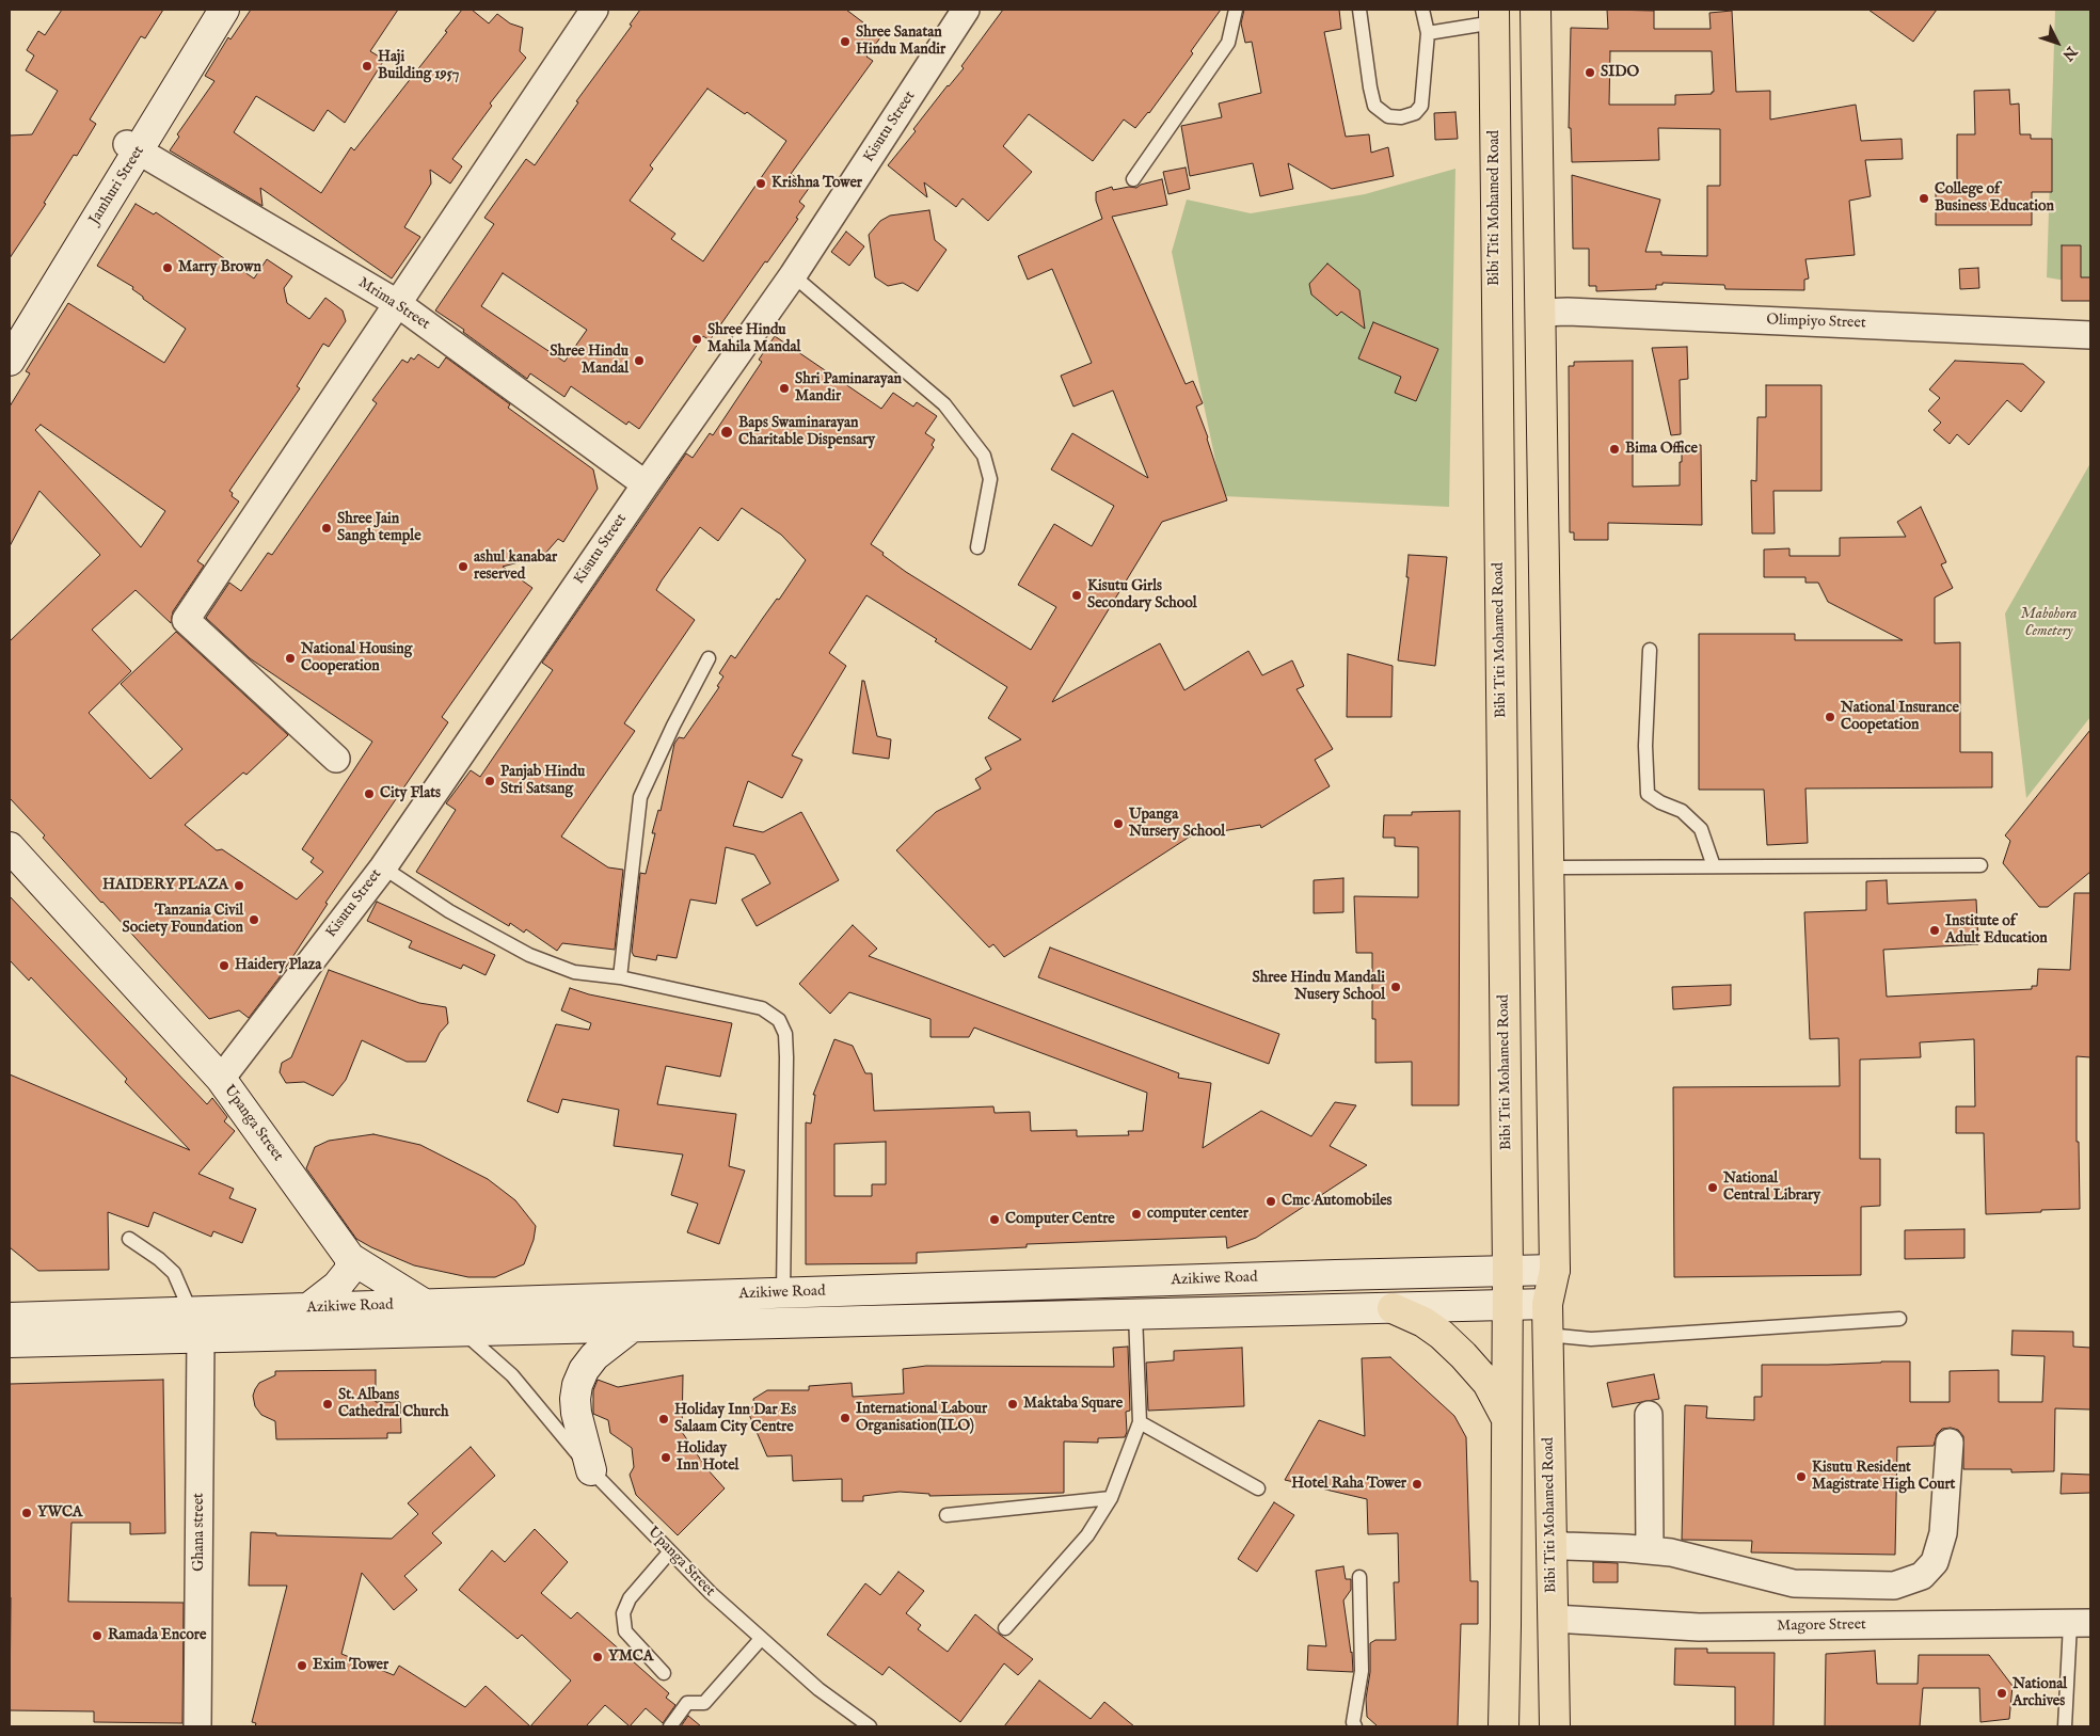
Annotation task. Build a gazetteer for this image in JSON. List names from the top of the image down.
{
  "streets": {
    "highway": ["Bibi Titi Mohamed Road"],
    "street": [
      "Kisutu Street",
      "Jamhuri Street",
      "Mrima Street",
      "Olimpiyo Street",
      "Upanga Street",
      "Azikiwe Road",
      "Ghana street",
      "Magore Street"
    ]
  },
  "crossings": [
    ["Kisutu Street", "Mrima Street"],
    ["Kisutu Street", "Upanga Street"],
    ["Jamhuri Street", "Mrima Street"],
    ["Bibi Titi Mohamed Road", "Azikiwe Road"],
    ["Bibi Titi Mohamed Road", "Magore Street"],
    ["Upanga Street", "Azikiwe Road"],
    ["Azikiwe Road", "Ghana street"]
  ],
  "parks": ["Mabohora Cemetery"],
  "places": [
    "Shree Sanatan Hindu Mandir",
    "Haji Building 1957",
    "SIDO",
    "Krishna Tower",
    "College of Business Education",
    "Marry Brown",
    "Shree Hindu Mahila Mandal",
    "Shree Hindu Mandal",
    "Shri Paminarayan Mandir",
    "Baps Swaminarayan Charitable Dispensary",
    "Bima Office",
    "Shree Jain Sangh temple",
    "ashul kanabar reserved",
    "Kisutu Girls Secondary School",
    "National Housing Cooperation",
    "National Insurance Coopetation",
    "Panjab Hindu Stri Satsang",
    "City Flats",
    "Upanga Nursery School",
    "HAIDERY PLAZA",
    "Tanzania Civil Society Foundation",
    "Institute of Adult Education",
    "Haidery Plaza",
    "Shree Hindu Mandali Nusery School",
    "National Central Library",
    "Cmc Automobiles",
    "computer center",
    "Computer Centre",
    "St. Albans Cathedral Church",
    "Maktaba Square",
    "International Labour Organisation(ILO)",
    "Holiday Inn Dar Es Salaam City Centre",
    "Holiday Inn Hotel",
    "Kisutu Resident Magistrate High Court",
    "Hotel Raha Tower",
    "YWCA",
    "Ramada Encore",
    "YMCA",
    "Exim Tower",
    "National Archives"
  ],
  "north": "bottom right"
}
